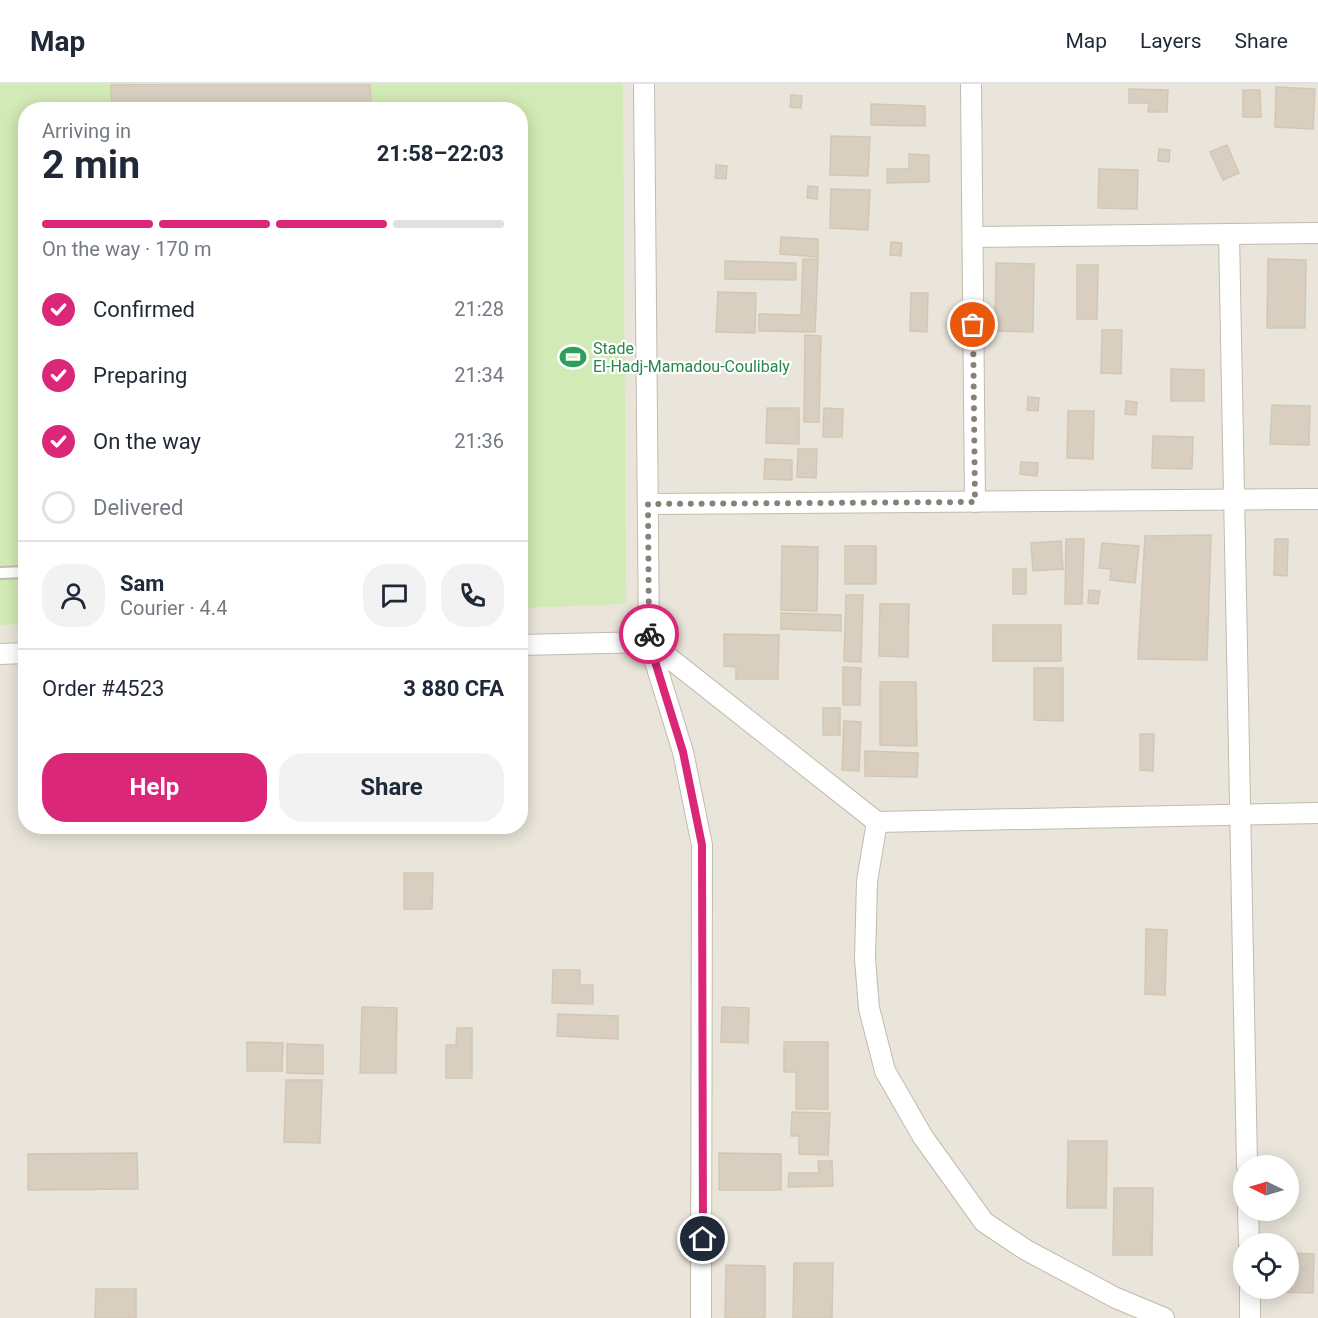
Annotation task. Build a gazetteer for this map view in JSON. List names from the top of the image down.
{
  "places": {
    "sports": ["Stade El-Hadj-Mamadou-Coulibaly"]
  },
  "north": "left",
  "page": {
    "header": "Map",
    "nav": ["Map", "Layers", "Share"],
    "heading": ["2 min", "Arriving in", "21:58–22:03"],
    "panel": [
      "Sam",
      "Courier · 4.4",
      "Order #4523",
      "3 880 CFA"
    ],
    "bar": "On the way · 170 m",
    "list": [
      ["Confirmed", "21:28"],
      ["Preparing", "21:34"],
      ["On the way", "21:36"],
      "Delivered"
    ],
    "buttons": ["Help", "Share"]
  }
}
